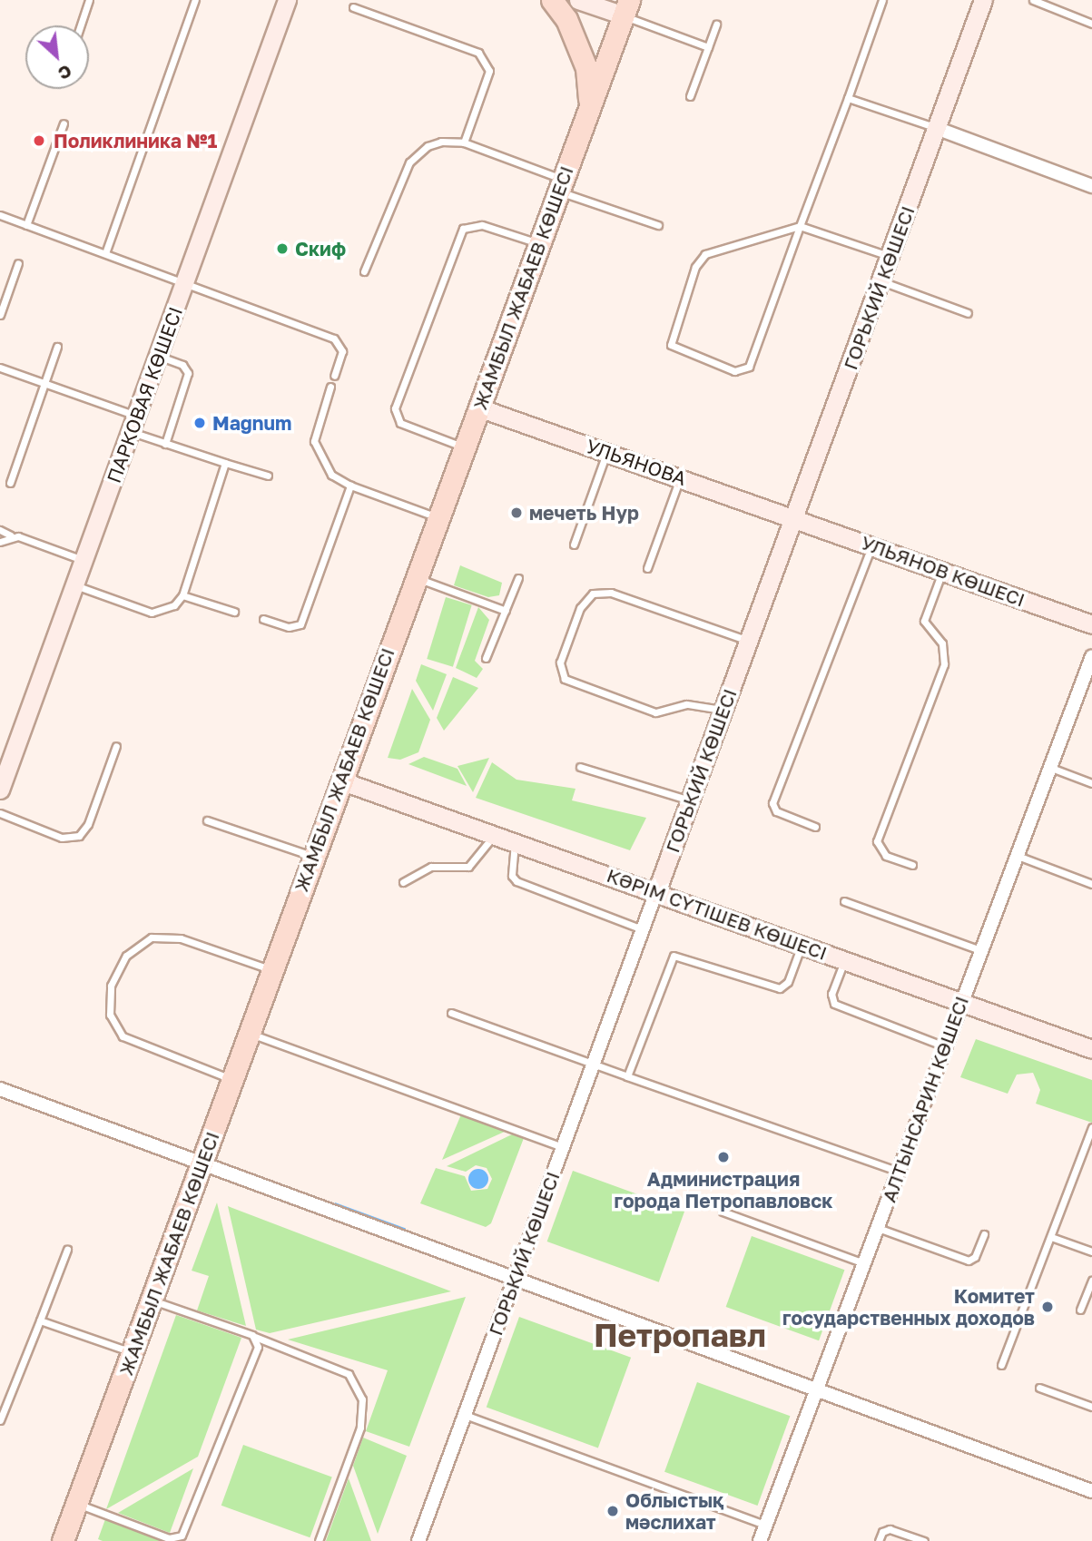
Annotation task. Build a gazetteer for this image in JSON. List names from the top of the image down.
{
  "streets": {
    "main road": [
      "ЖАМБЫЛ ЖАБАЕВ КӨШЕСІ",
      "ГОРЬКИЙ КӨШЕСІ",
      "ПАРКОВАЯ КӨШЕСІ",
      "УЛЬЯНОВА",
      "УЛЬЯНОВ КӨШЕСІ",
      "КӘРІМ СҮТІШЕВ КӨШЕСІ"
    ],
    "street": ["АЛТЫНСАРИН КӨШЕСІ"]
  },
  "crossings": [
    ["ЖАМБЫЛ ЖАБАЕВ КӨШЕСІ", "УЛЬЯНОВА"],
    ["ЖАМБЫЛ ЖАБАЕВ КӨШЕСІ", "КӘРІМ СҮТІШЕВ КӨШЕСІ"],
    ["ГОРЬКИЙ КӨШЕСІ", "УЛЬЯНОВА"],
    ["ГОРЬКИЙ КӨШЕСІ", "УЛЬЯНОВ КӨШЕСІ"],
    ["ГОРЬКИЙ КӨШЕСІ", "КӘРІМ СҮТІШЕВ КӨШЕСІ"],
    ["УЛЬЯНОВА", "УЛЬЯНОВ КӨШЕСІ"],
    ["КӘРІМ СҮТІШЕВ КӨШЕСІ", "АЛТЫНСАРИН КӨШЕСІ"]
  ],
  "districts": ["Петропавл"],
  "places": [
    "Поликлиника №1",
    "Скиф",
    "Magnum",
    "мечеть Нур",
    "Администрация города Петропавловск",
    "Комитет государственных доходов",
    "Облыстық мәслихат"
  ],
  "north": "bottom right"
}
